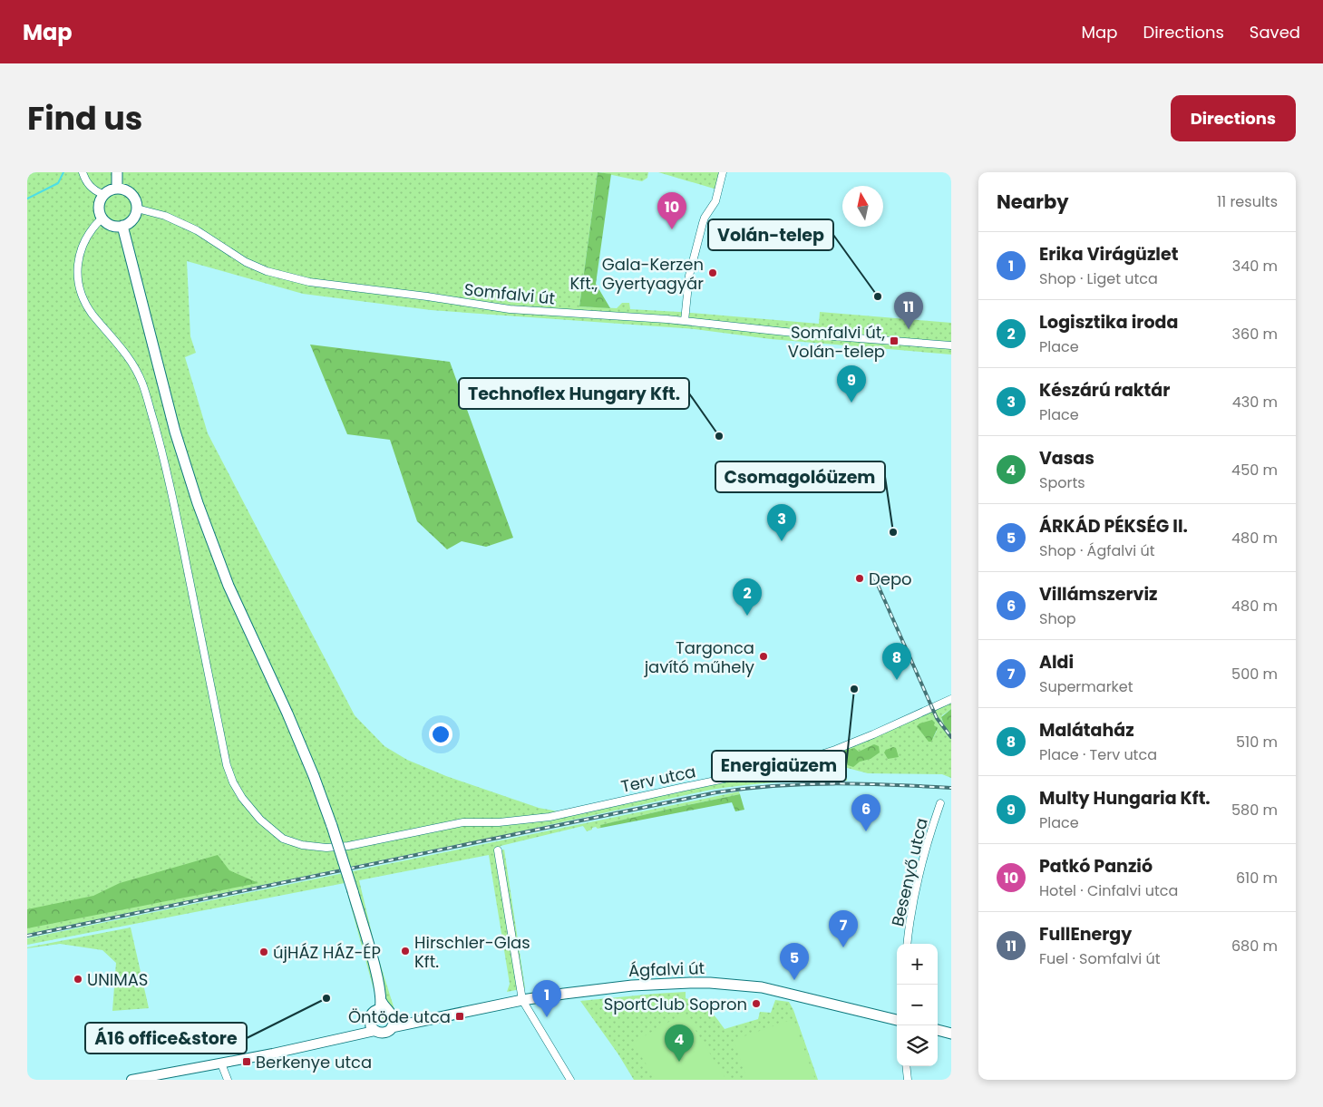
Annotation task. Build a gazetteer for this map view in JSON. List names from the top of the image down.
{
  "streets": {
    "main road": ["Ágfalvi út"],
    "street": ["Somfalvi út", "Terv utca", "Besenyő utca"]
  },
  "crossings": [
    ["Somfalvi út", "Terv utca"]
  ],
  "places": {
    "other": [
      "Gala-Kerzen Kft., Gyertyagyár",
      "Volán-telep",
      "Technoflex Hungary Kft.",
      "Csomagolóüzem",
      "Depo",
      "Targonca javító műhely",
      "Energiaüzem",
      "Hirschler-Glas Kft.",
      "újHÁZ HÁZ-ÉP",
      "UNIMAS",
      "Á16 office&store",
      "SportClub Sopron"
    ],
    "transit": ["Somfalvi út, Volán-telep", "Öntöde utca", "Berkenye utca"]
  },
  "north": "top",
  "page": {
    "header": "Map",
    "nav": ["Map", "Directions", "Saved"],
    "title": "Find us",
    "buttons": "Directions",
    "heading": ["Nearby", "11 results"],
    "pins": [
      "10",
      "11",
      "9",
      "3",
      "2",
      "8",
      "6",
      "7",
      "5",
      "1",
      "4"
    ],
    "list": [
      {
        "mark": "1",
        "name": "Erika Virágüzlet",
        "note": "Shop · Liget utca",
        "value": "340 m"
      },
      {
        "mark": "2",
        "name": "Logisztika iroda",
        "note": "Place",
        "value": "360 m"
      },
      {
        "mark": "3",
        "name": "Készárú raktár",
        "note": "Place",
        "value": "430 m"
      },
      {
        "mark": "4",
        "name": "Vasas",
        "note": "Sports",
        "value": "450 m"
      },
      {
        "mark": "5",
        "name": "ÁRKÁD PÉKSÉG II.",
        "note": "Shop · Ágfalvi út",
        "value": "480 m"
      },
      {
        "mark": "6",
        "name": "Villámszerviz",
        "note": "Shop",
        "value": "480 m"
      },
      {
        "mark": "7",
        "name": "Aldi",
        "note": "Supermarket",
        "value": "500 m"
      },
      {
        "mark": "8",
        "name": "Malátaház",
        "note": "Place · Terv utca",
        "value": "510 m"
      },
      {
        "mark": "9",
        "name": "Multy Hungaria Kft.",
        "note": "Place",
        "value": "580 m"
      },
      {
        "mark": "10",
        "name": "Patkó Panzió",
        "note": "Hotel · Cinfalvi utca",
        "value": "610 m"
      },
      {
        "mark": "11",
        "name": "FullEnergy",
        "note": "Fuel · Somfalvi út",
        "value": "680 m"
      }
    ],
    "map_buttons": ["+", "−"]
  }
}
